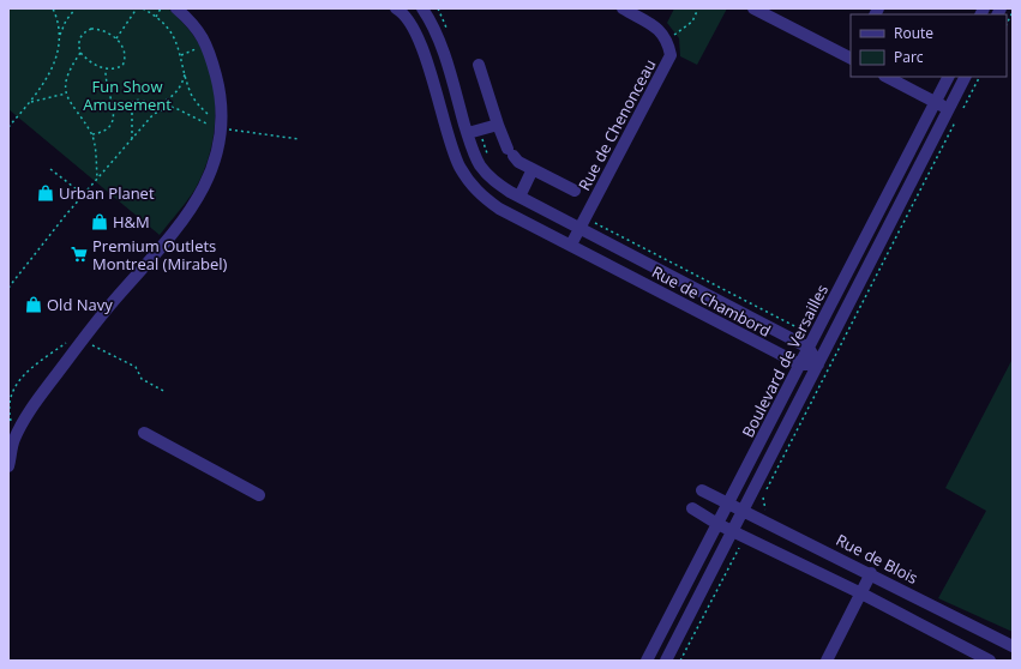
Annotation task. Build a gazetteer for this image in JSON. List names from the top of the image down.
{
  "streets": {
    "street": [
      "Rue de Chenonceau",
      "Rue de Chambord",
      "Boulevard de Versailles",
      "Rue de Blois"
    ]
  },
  "crossings": [
    ["Rue de Chenonceau", "Rue de Chambord"],
    ["Rue de Chambord", "Boulevard de Versailles"],
    ["Boulevard de Versailles", "Rue de Blois"]
  ],
  "parks": ["Fun Show Amusement"],
  "places": {
    "shop": ["Urban Planet", "H&M", "Old Navy"],
    "supermarket": ["Premium Outlets Montreal (Mirabel)"]
  },
  "legend": ["Route", "Parc"]
}
